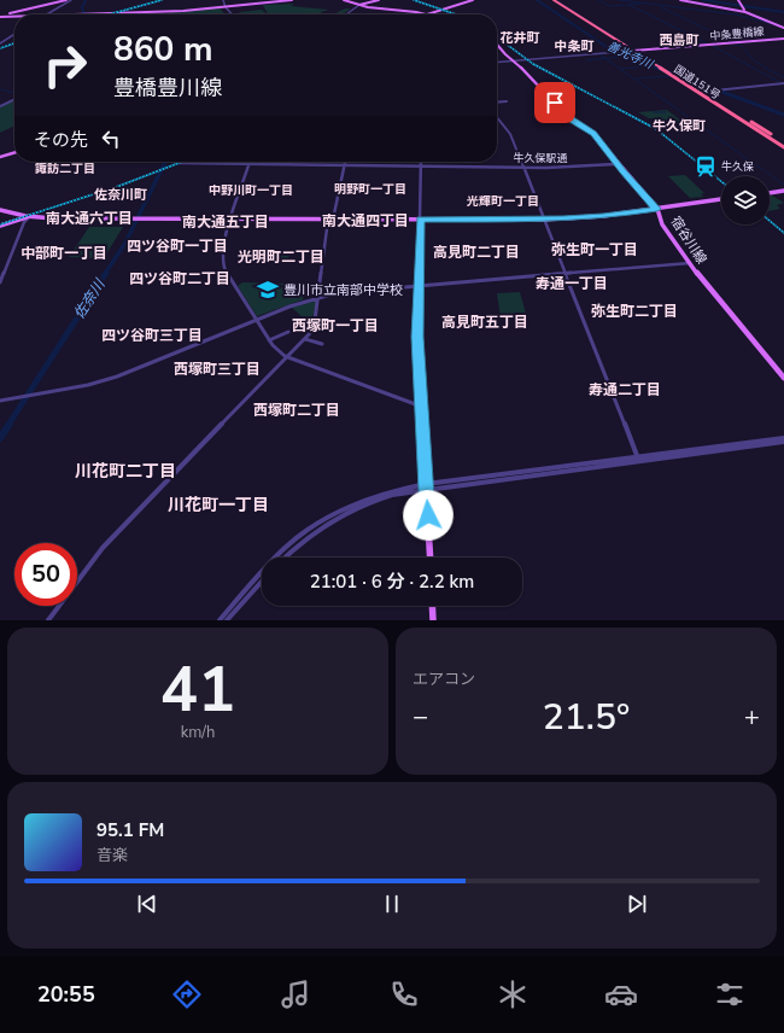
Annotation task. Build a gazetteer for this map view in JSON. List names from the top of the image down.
{
  "streets": {
    "highway": ["国道151号"],
    "main road": ["中条豊橋線", "宿谷川線"],
    "street": ["牛久保駅通"]
  },
  "crossings": [
    ["中条豊橋線", "国道151号"],
    ["牛久保駅通", "宿谷川線"]
  ],
  "districts": [
    "花井町",
    "西島町",
    "中条町",
    "牛久保町",
    "諏訪二丁目",
    "明野町一丁目",
    "中野川町一丁目",
    "佐奈川町",
    "光輝町一丁目",
    "南大通六丁目",
    "南大通四丁目",
    "南大通五丁目",
    "四ツ谷町一丁目",
    "弥生町一丁目",
    "高見町二丁目",
    "中部町一丁目",
    "光明町二丁目",
    "四ツ谷町二丁目",
    "寿通一丁目",
    "弥生町二丁目",
    "高見町五丁目",
    "西塚町一丁目",
    "四ツ谷町三丁目",
    "西塚町三丁目",
    "寿通二丁目",
    "西塚町二丁目",
    "川花町二丁目",
    "川花町一丁目"
  ],
  "water": ["善光寺川", "佐奈川"],
  "places": {
    "station": ["牛久保"],
    "school or university": ["豊川市立南部中学校"]
  },
  "page": {
    "turn": ["860 m", "豊橋豊川線"],
    "then": "その先",
    "limit": "50",
    "trip": "21:01 · 6 分 · 2.2 km",
    "tile": [
      ["41", "km/h"],
      "エアコン"
    ],
    "heat": ["−", "21.5°", "+"],
    "song": ["95.1 FM", "音楽"],
    "tabs": "20:55"
  }
}
